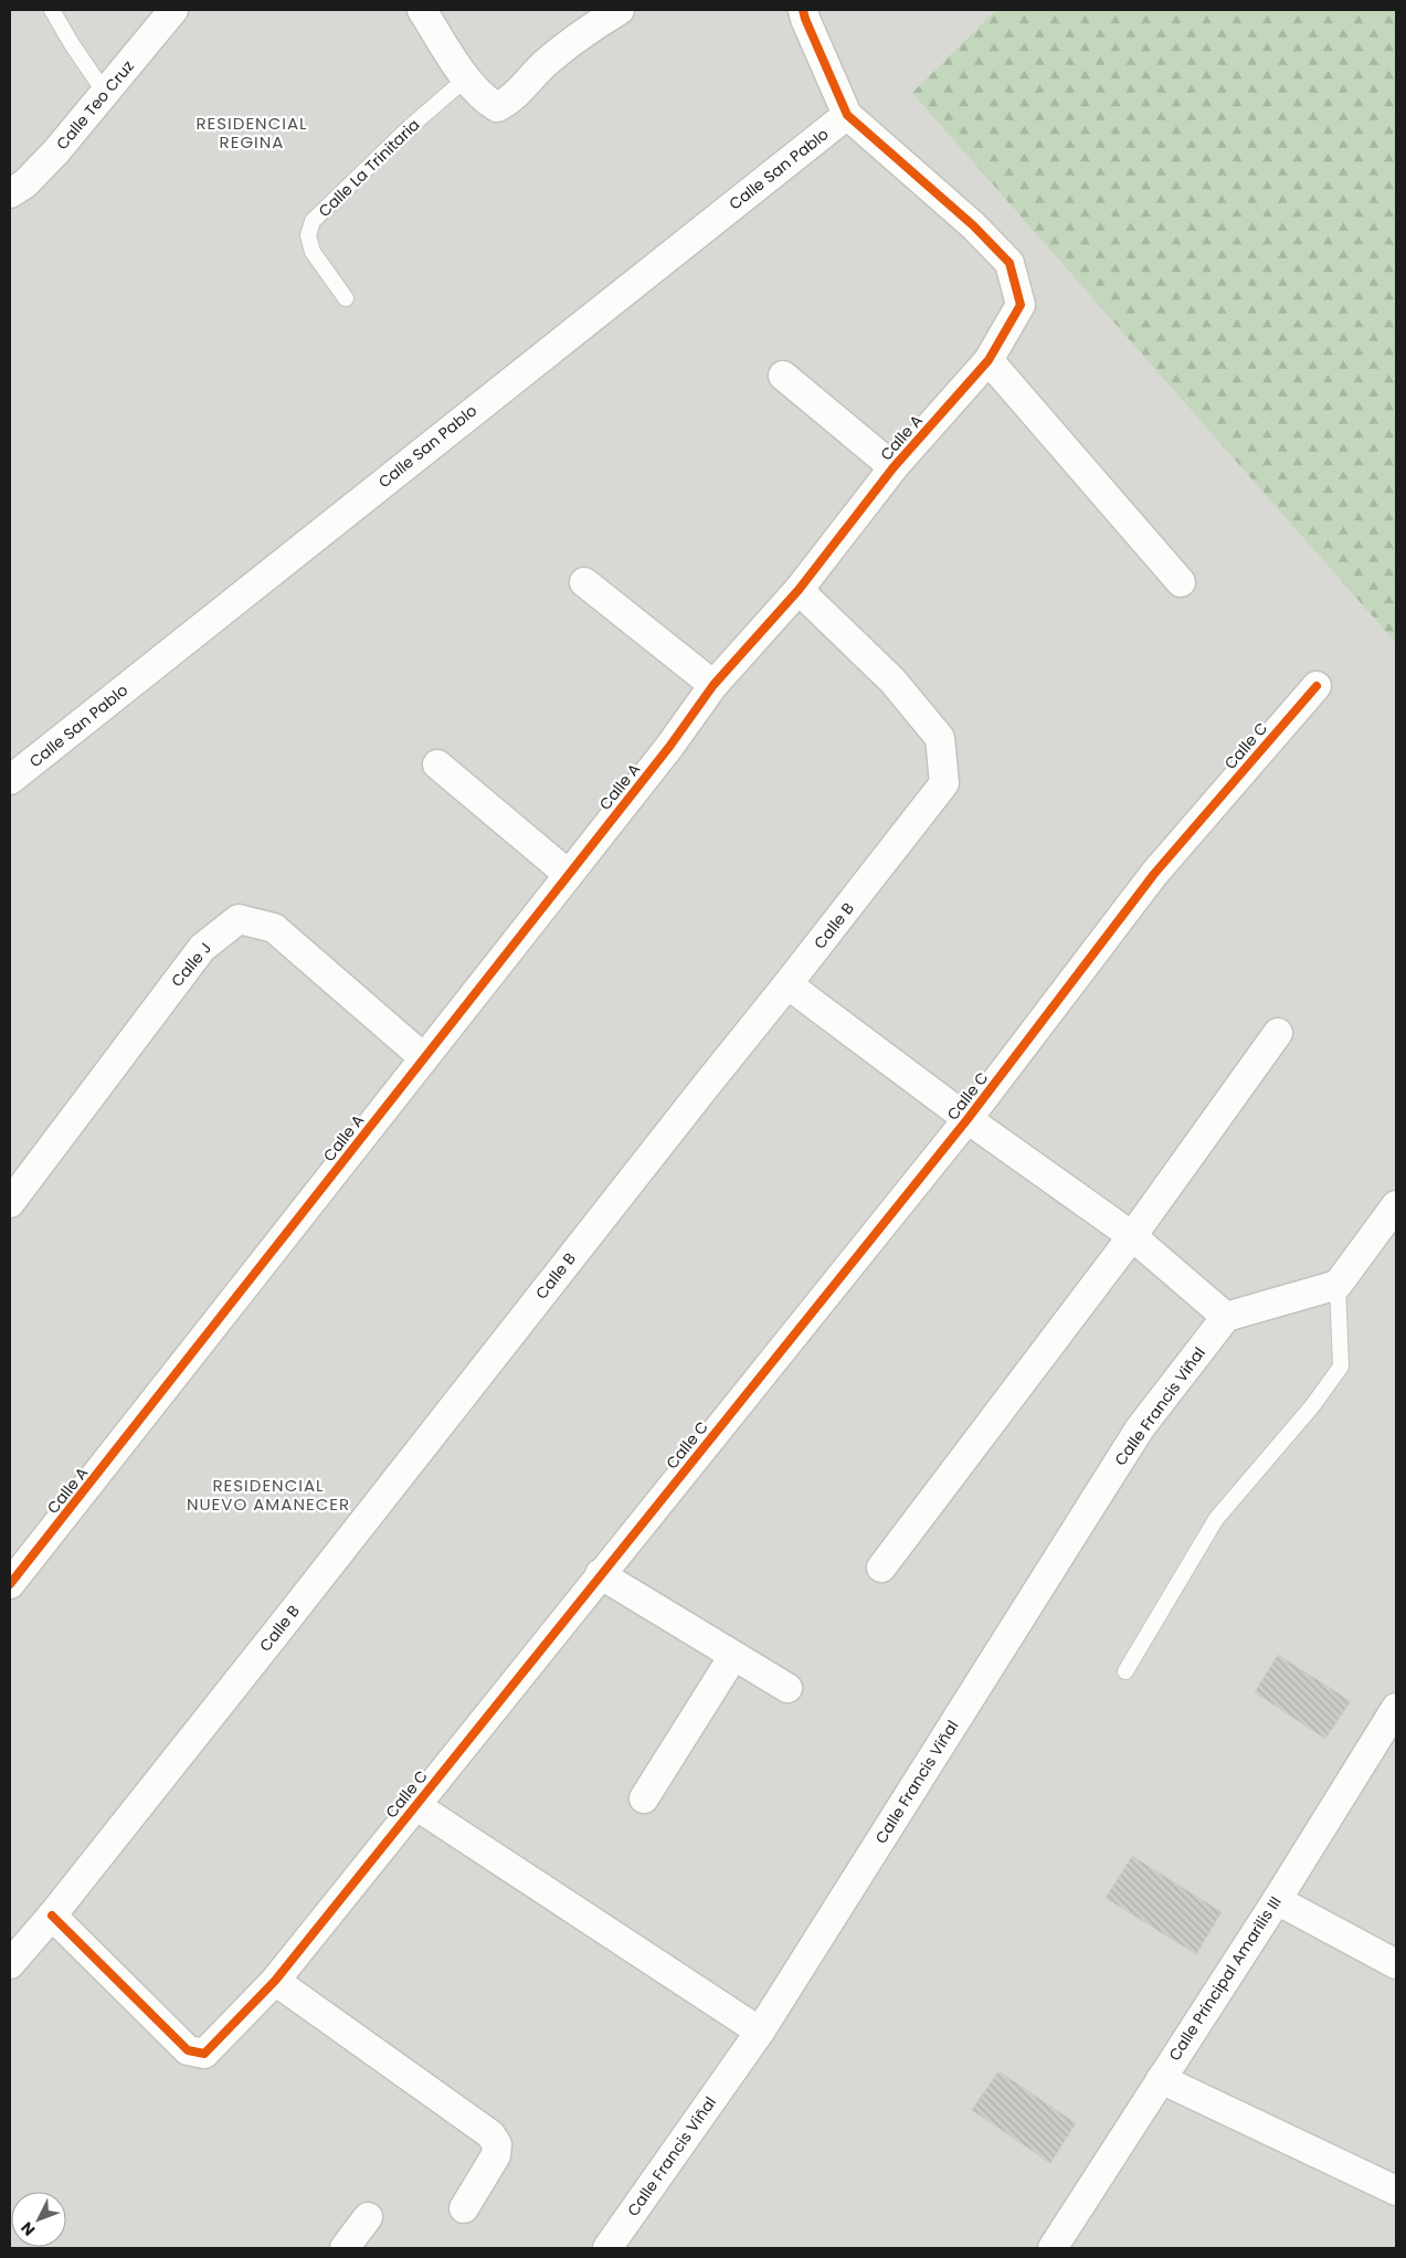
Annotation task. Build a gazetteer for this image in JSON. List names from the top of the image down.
{
  "streets": {
    "street": [
      "Calle Teo Cruz",
      "Calle San Pablo",
      "Calle A",
      "Calle C",
      "Calle B",
      "Calle J",
      "Calle Francis Viñal",
      "Calle Principal Amarilis III"
    ],
    "lane": ["Calle La Trinitaria"]
  },
  "crossings": [
    ["Calle San Pablo", "Calle A"],
    ["Calle A", "Calle B"],
    ["Calle A", "Calle J"],
    ["Calle C", "Calle B"]
  ],
  "districts": ["RESIDENCIAL REGINA", "RESIDENCIAL NUEVO AMANECER"],
  "north": "bottom left"
}
